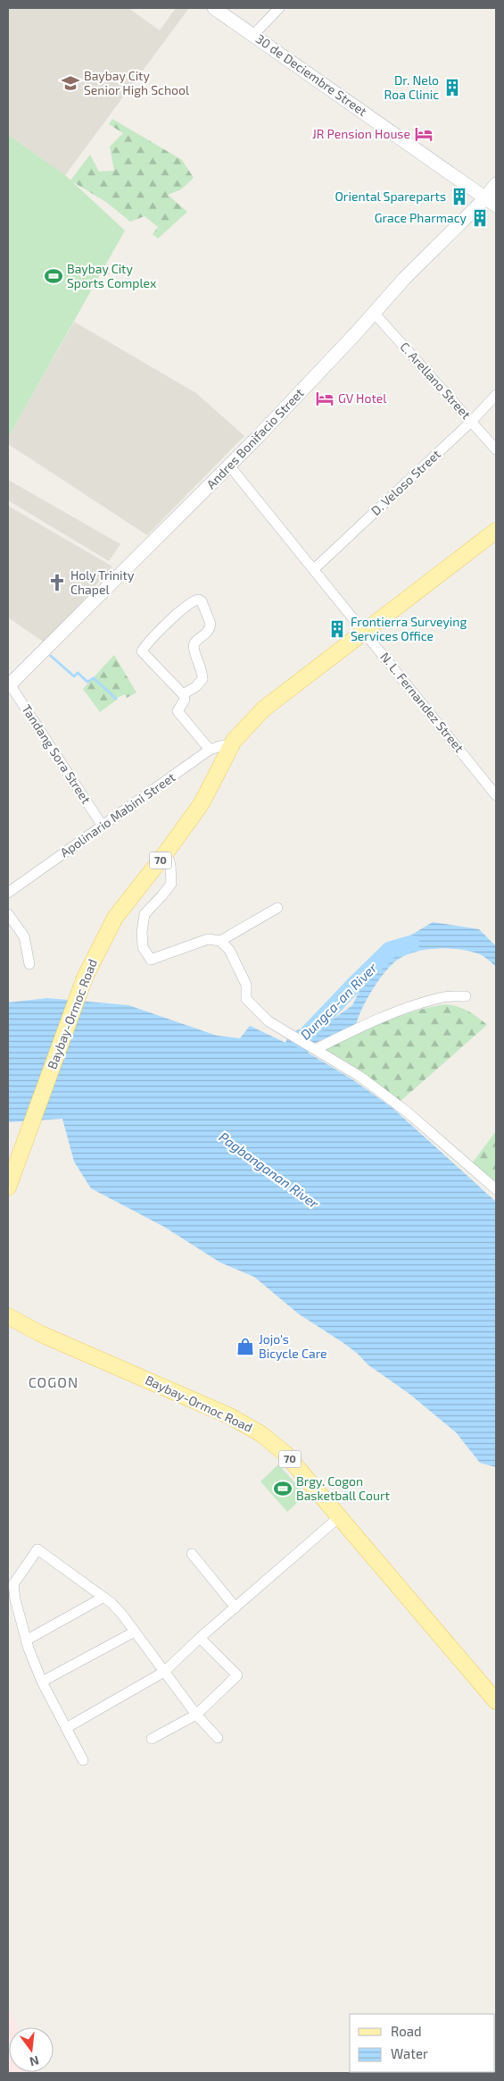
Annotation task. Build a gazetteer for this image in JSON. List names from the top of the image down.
{
  "streets": {
    "main road": ["70", "Baybay-Ormoc Road"],
    "street": [
      "30 de Deciembre Street",
      "C. Arellano Street",
      "Andres Bonifacio Street",
      "D. Veloso Street",
      "N. L. Fernandez Street",
      "Tandang Sora Street",
      "Apolinario Mabini Street"
    ]
  },
  "crossings": [
    ["30 de Deciembre Street", "Andres Bonifacio Street"],
    ["C. Arellano Street", "Andres Bonifacio Street"],
    ["C. Arellano Street", "D. Veloso Street"],
    ["Andres Bonifacio Street", "N. L. Fernandez Street"],
    ["Andres Bonifacio Street", "Tandang Sora Street"],
    ["D. Veloso Street", "N. L. Fernandez Street"],
    ["N. L. Fernandez Street", "70"],
    ["Tandang Sora Street", "Apolinario Mabini Street"],
    ["Apolinario Mabini Street", "70"],
    ["Apolinario Mabini Street", "Baybay-Ormoc Road"],
    ["70", "Baybay-Ormoc Road"]
  ],
  "districts": ["COGON"],
  "water": ["Dungca-an River", "Pagbanganan River"],
  "places": {
    "school or university": ["Baybay City Senior High School"],
    "building": [
      "Dr. Nelo Roa Clinic",
      "Oriental Spareparts",
      "Grace Pharmacy",
      "Frontierra Surveying Services Office"
    ],
    "hotel": ["JR Pension House", "GV Hotel"],
    "sports": ["Baybay City Sports Complex", "Brgy. Cogon Basketball Court"],
    "church": ["Holy Trinity Chapel"],
    "shop": ["Jojo's Bicycle Care"]
  },
  "legend": ["Road", "Water"],
  "north": "bottom"
}
